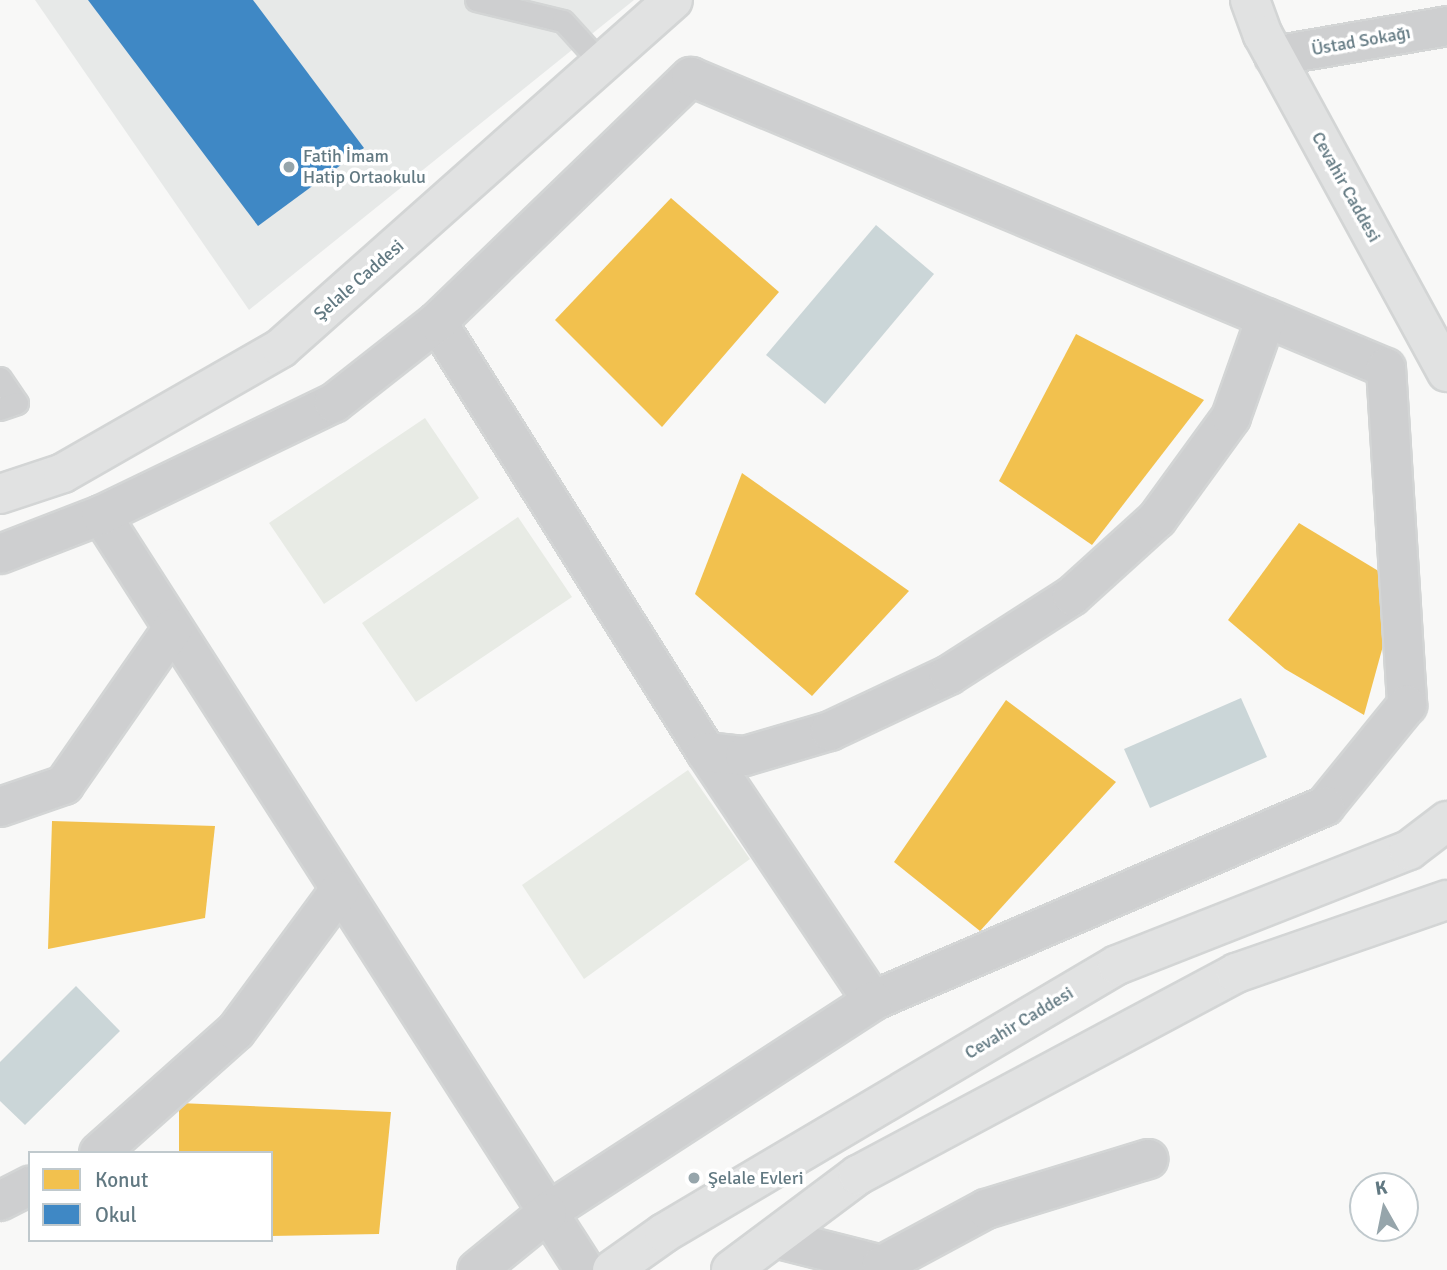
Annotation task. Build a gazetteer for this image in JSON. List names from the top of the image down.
{
  "streets": {
    "street": ["Üstad Sokağı", "Cevahir Caddesi", "Şelale Caddesi"]
  },
  "crossings": [
    ["Üstad Sokağı", "Cevahir Caddesi"]
  ],
  "places": ["Fatih İmam Hatip Ortaokulu", "Şelale Evleri"],
  "legend": ["Konut", "Okul"],
  "north": "top"
}
